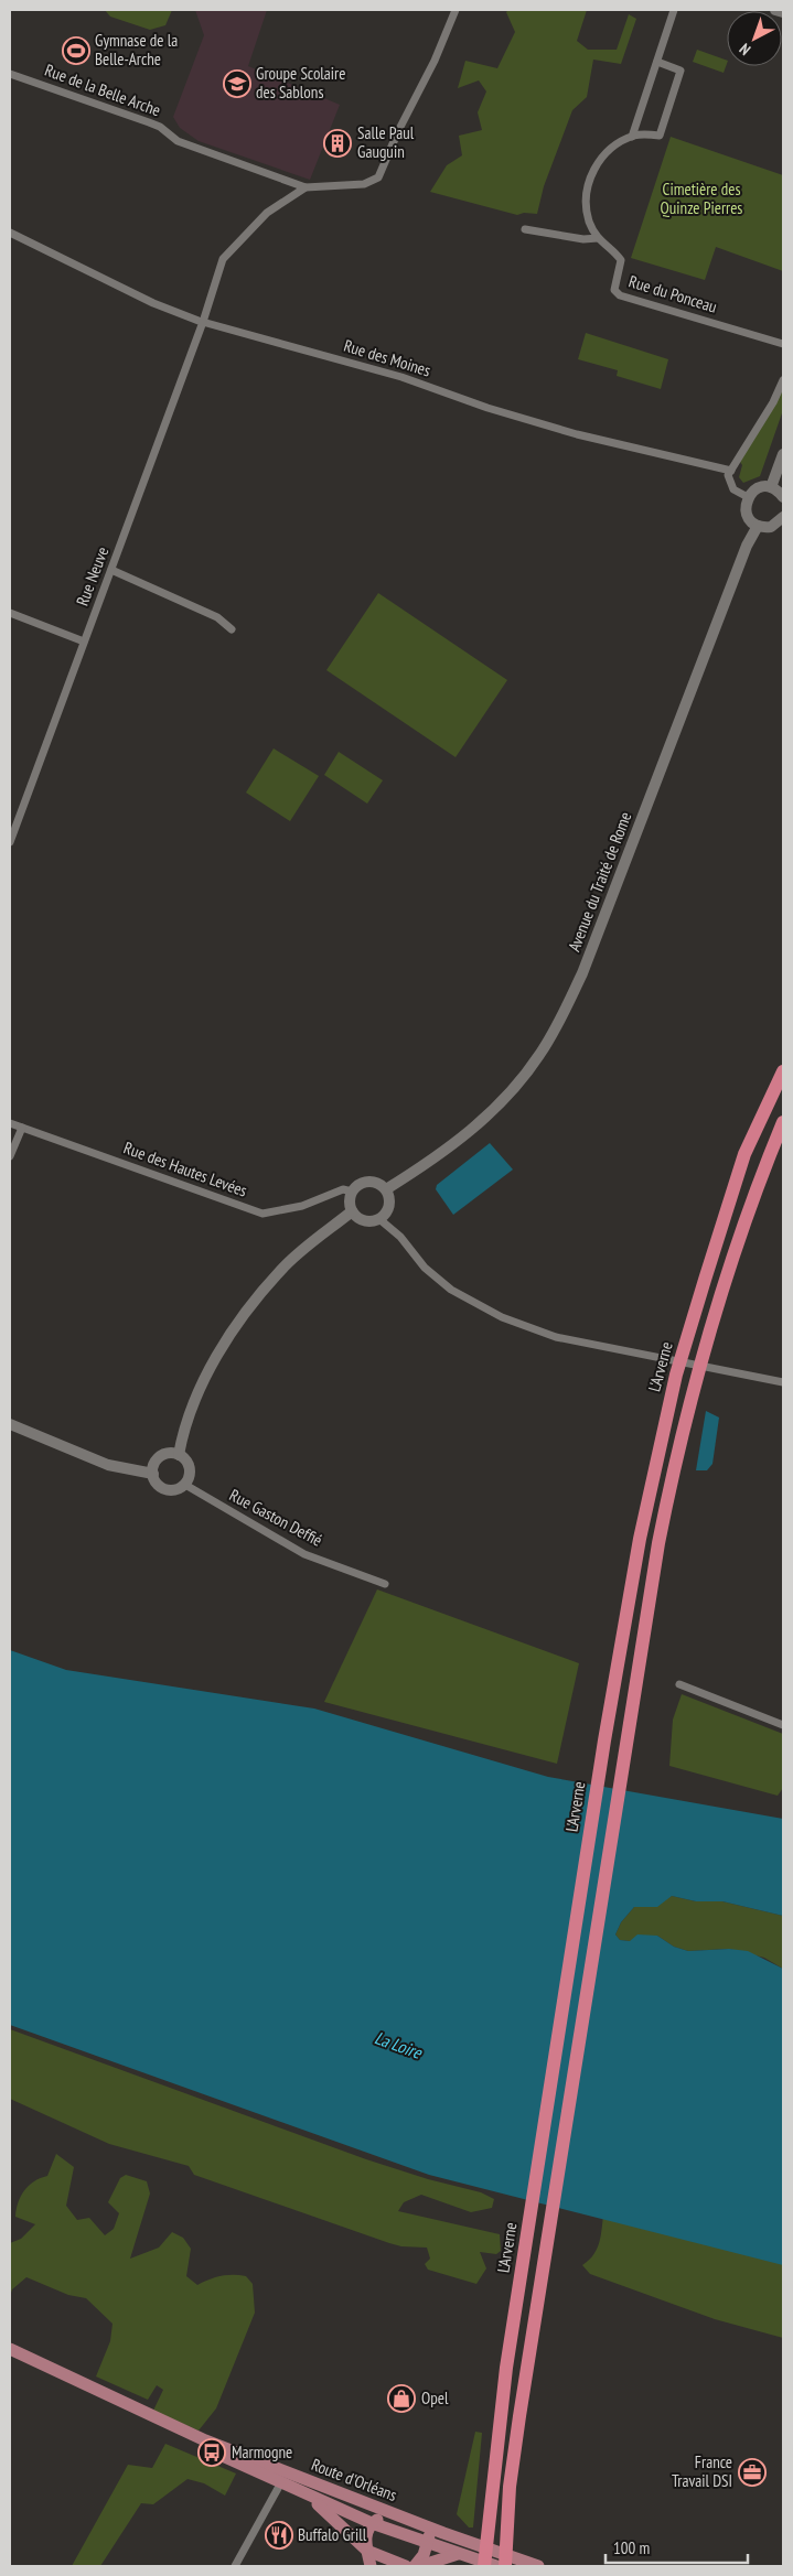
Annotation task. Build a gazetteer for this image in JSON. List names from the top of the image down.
{
  "streets": {
    "highway": ["L'Arverne"],
    "main road": ["Avenue du Traité de Rome", "Route d'Orléans"],
    "street": [
      "Rue de la Belle Arche",
      "Rue du Ponceau",
      "Rue des Moines",
      "Rue Neuve",
      "Rue des Hautes Levées",
      "Rue Gaston Deffié"
    ]
  },
  "crossings": [
    ["Rue de la Belle Arche", "Rue Neuve"],
    ["Rue des Moines", "Rue Neuve"],
    ["Avenue du Traité de Rome", "Rue des Hautes Levées"],
    ["L'Arverne", "Route d'Orléans"]
  ],
  "water": ["La Loire"],
  "parks": ["Cimetière des Quinze Pierres"],
  "places": {
    "sports": ["Gymnase de la Belle-Arche"],
    "school or university": ["Groupe Scolaire des Sablons"],
    "building": ["Salle Paul Gauguin"],
    "shop": ["Opel"],
    "bus stop": ["Marmogne"],
    "office": ["France Travail DSI"],
    "restaurant": ["Buffalo Grill"]
  },
  "scale_bar": "100 m",
  "north": "bottom left"
}
